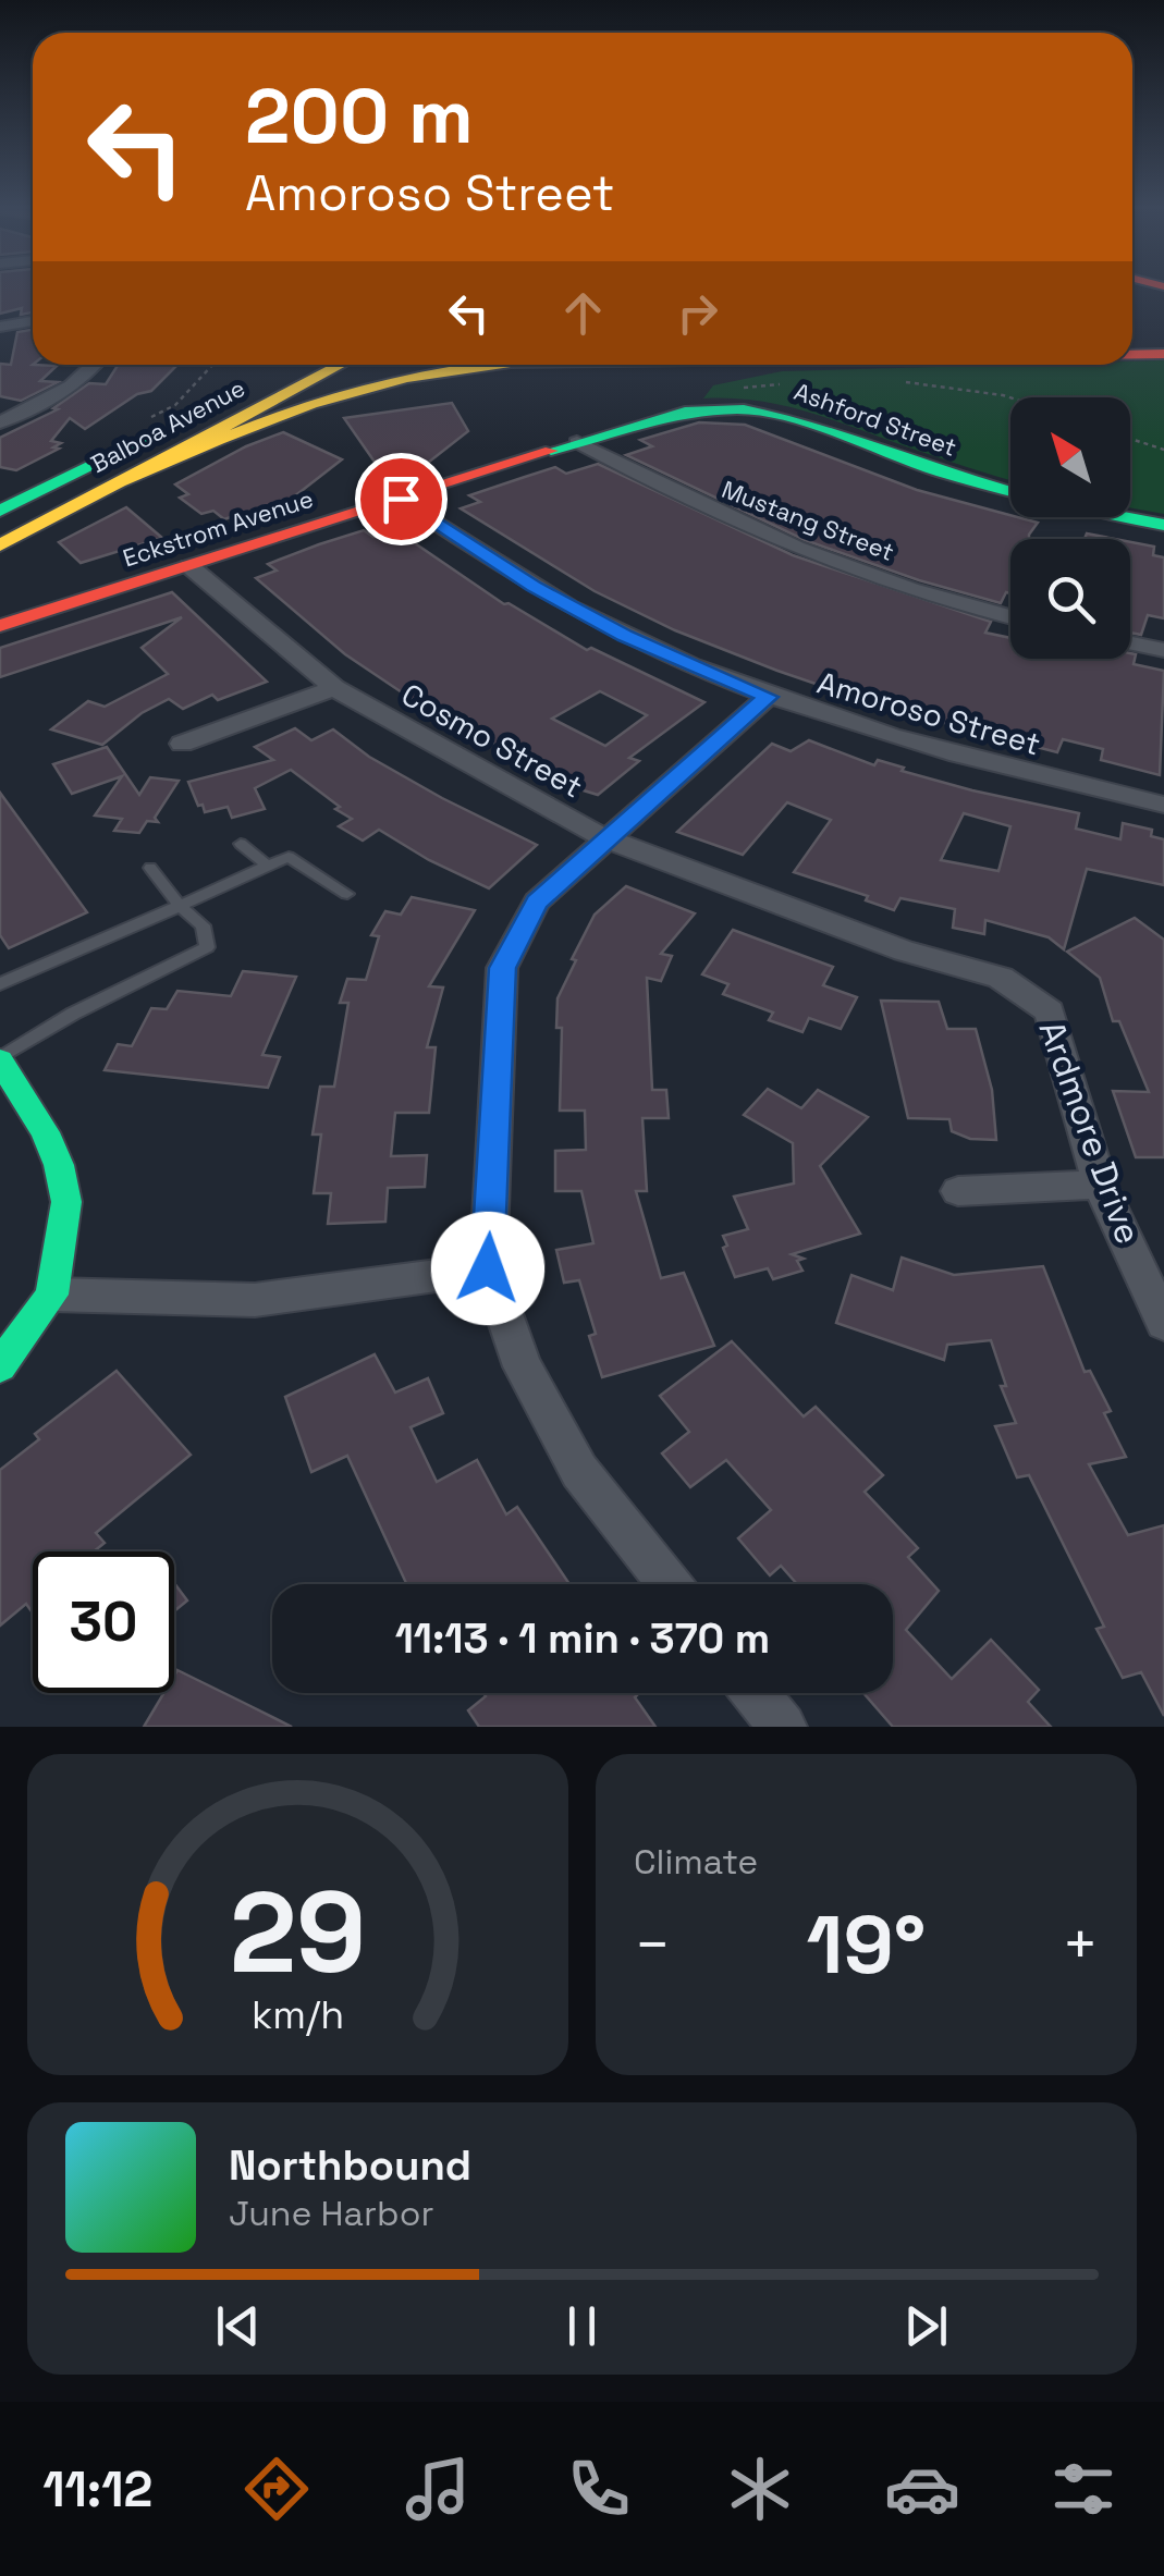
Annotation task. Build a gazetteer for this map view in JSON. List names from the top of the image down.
{
  "streets": {
    "main road": ["Ashford Street", "Balboa Avenue", "Eckstrom Avenue"],
    "street": [
      "Mustang Street",
      "Amoroso Street",
      "Cosmo Street",
      "Ardmore Drive"
    ]
  },
  "crossings": [
    ["Ashford Street", "Eckstrom Avenue"],
    ["Mustang Street", "Eckstrom Avenue"],
    ["Eckstrom Avenue", "Amoroso Street"],
    ["Eckstrom Avenue", "Cosmo Street"],
    ["Cosmo Street", "Ardmore Drive"]
  ],
  "north": "top left",
  "page": {
    "turn": ["200 m", "Amoroso Street"],
    "limit": "30",
    "trip": "11:13 · 1 min · 370 m",
    "tile": "Climate",
    "heat": ["−", "19°", "+"],
    "song": ["Northbound", "June Harbor"],
    "tabs": "11:12",
    "gauge": ["29", "km/h"]
  }
}
